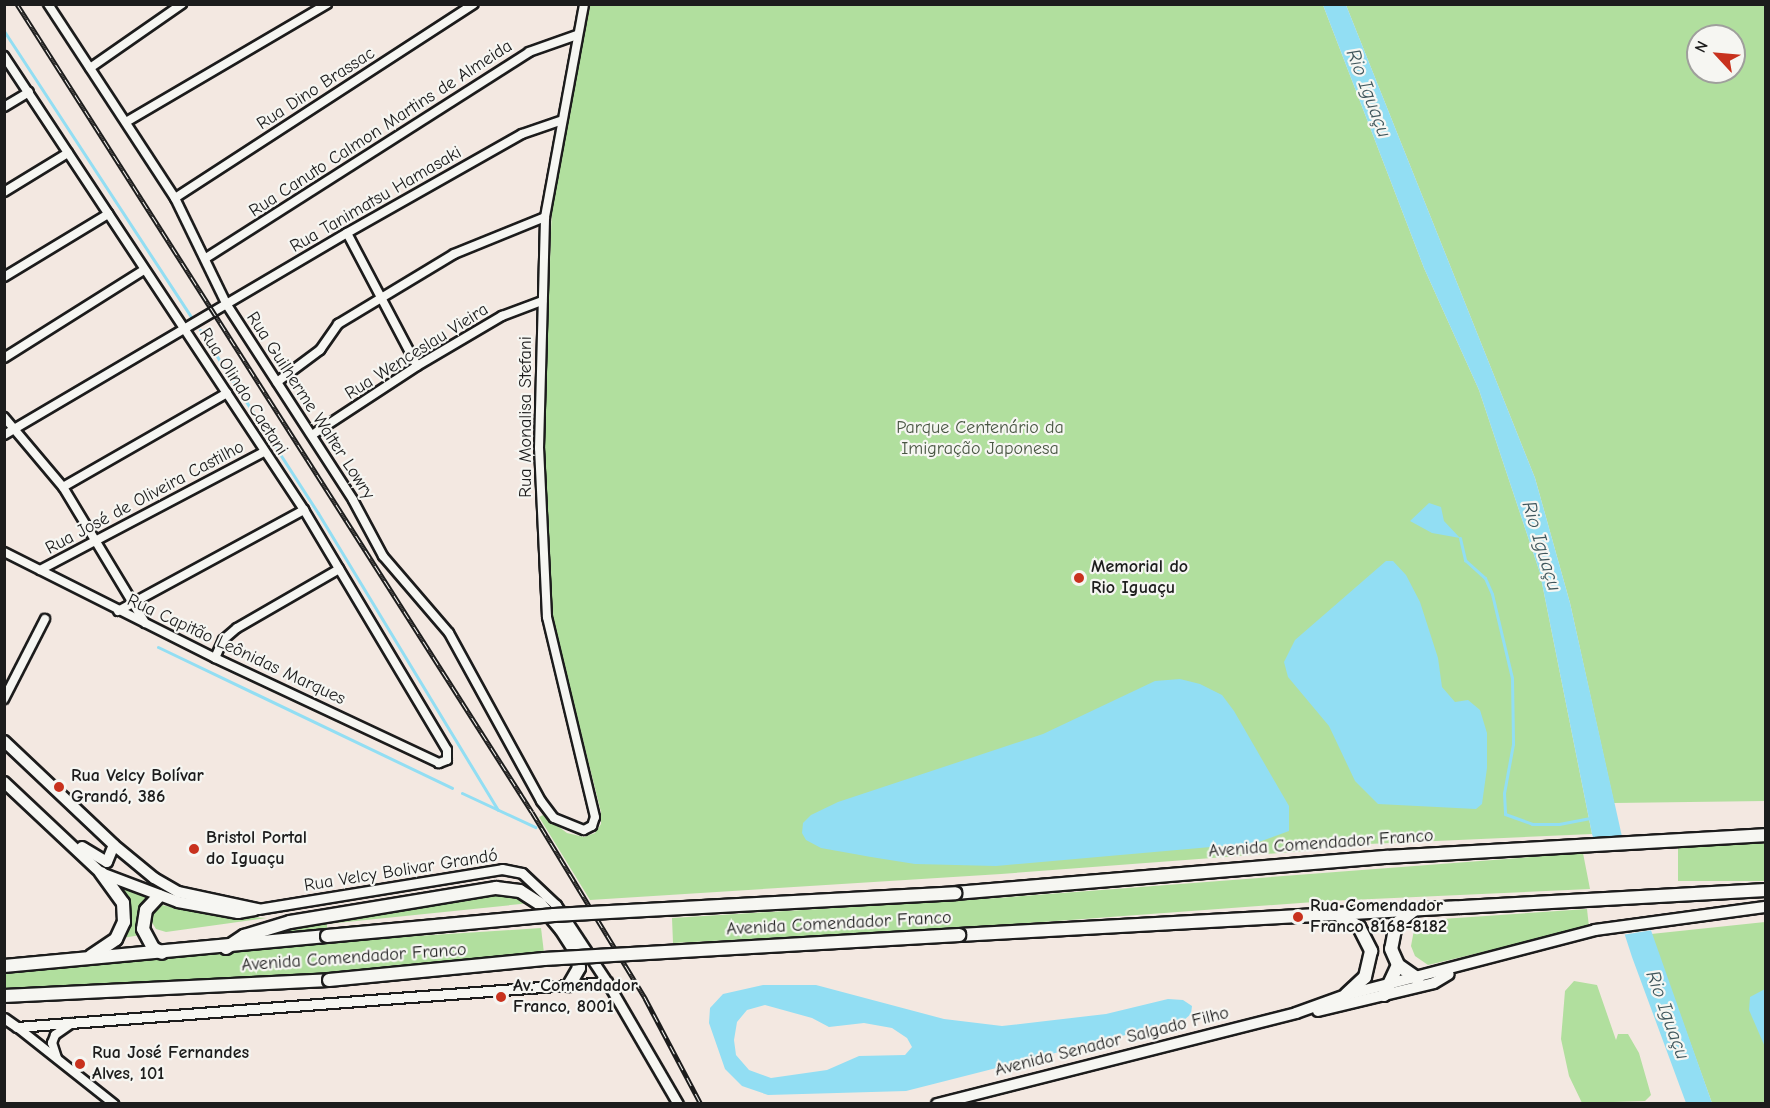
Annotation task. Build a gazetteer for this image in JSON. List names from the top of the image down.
{
  "streets": {
    "highway": ["Avenida Comendador Franco"],
    "main road": ["Rua Velcy Bolivar Grandó", "Avenida Senador Salgado Filho"],
    "street": [
      "Rua Dino Brassac",
      "Rua Canuto Calmon Martins de Almeida",
      "Rua Tanimatsu Hamasaki",
      "Rua Wenceslau Vieira",
      "Rua Olindo Caetani",
      "Rua Guilherme Walter Lowry",
      "Rua Monalisa Stefani",
      "Rua José de Oliveira Castilho",
      "Rua Capitão Leônidas Marques"
    ]
  },
  "crossings": [
    ["Rua Dino Brassac", "Rua Guilherme Walter Lowry"],
    ["Rua Canuto Calmon Martins de Almeida", "Rua Guilherme Walter Lowry"],
    ["Rua Canuto Calmon Martins de Almeida", "Rua Monalisa Stefani"],
    ["Rua Tanimatsu Hamasaki", "Rua Olindo Caetani"],
    ["Rua Tanimatsu Hamasaki", "Rua Guilherme Walter Lowry"],
    ["Rua Tanimatsu Hamasaki", "Rua Monalisa Stefani"],
    ["Rua Wenceslau Vieira", "Rua Guilherme Walter Lowry"],
    ["Rua Wenceslau Vieira", "Rua Monalisa Stefani"],
    ["Rua Olindo Caetani", "Rua José de Oliveira Castilho"],
    ["Rua Olindo Caetani", "Rua Capitão Leônidas Marques"],
    ["Rua Guilherme Walter Lowry", "Rua Monalisa Stefani"],
    ["Rua José de Oliveira Castilho", "Rua Capitão Leônidas Marques"]
  ],
  "water": ["Rio Iguaçu"],
  "parks": ["Parque Centenário da Imigração Japonesa"],
  "places": [
    "Memorial do Rio Iguaçu",
    "Rua Velcy Bolívar Grandó, 386",
    "Bristol Portal do Iguaçu",
    "Rua Comendador Franco 8168-8182",
    "Av. Comendador Franco, 8001",
    "Rua José Fernandes Alves, 101"
  ],
  "north": "top left"
}
